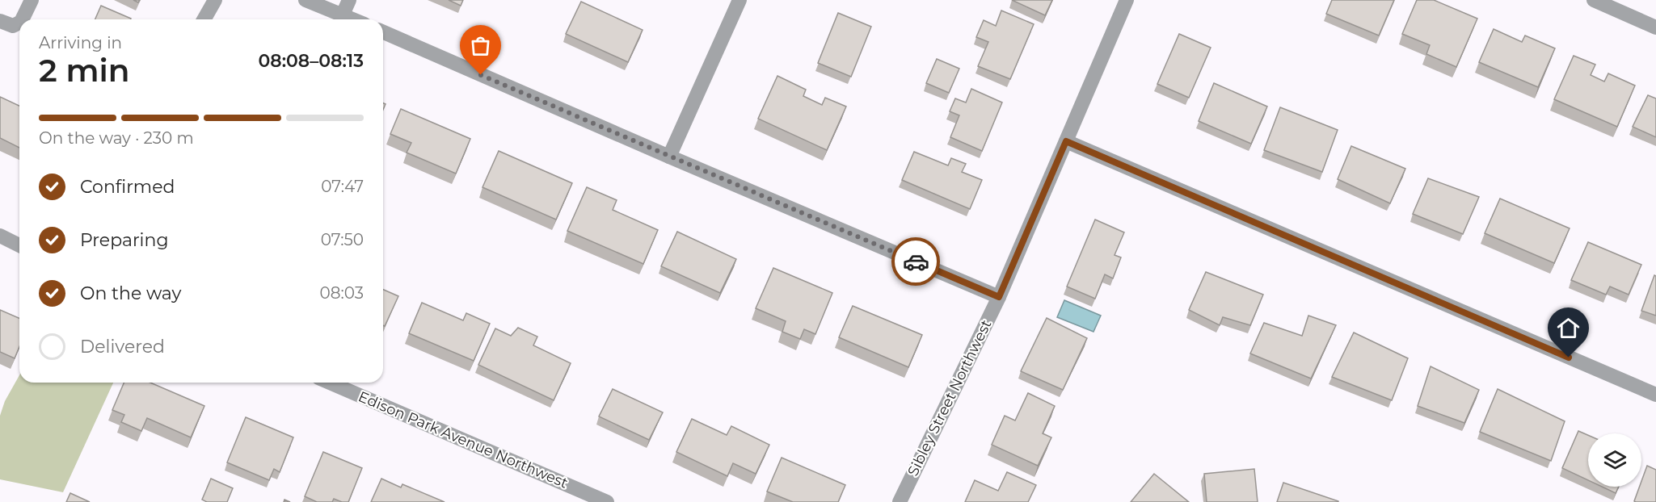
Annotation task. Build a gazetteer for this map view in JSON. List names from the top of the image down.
{
  "streets": {
    "street": ["Sibley Street Northwest", "Edison Park Avenue Northwest"]
  },
  "page": {
    "heading": ["2 min", "Arriving in", "08:08–08:13"],
    "bar": "On the way · 230 m",
    "list": [
      ["Confirmed", "07:47"],
      ["Preparing", "07:50"],
      ["On the way", "08:03"],
      "Delivered"
    ]
  }
}
